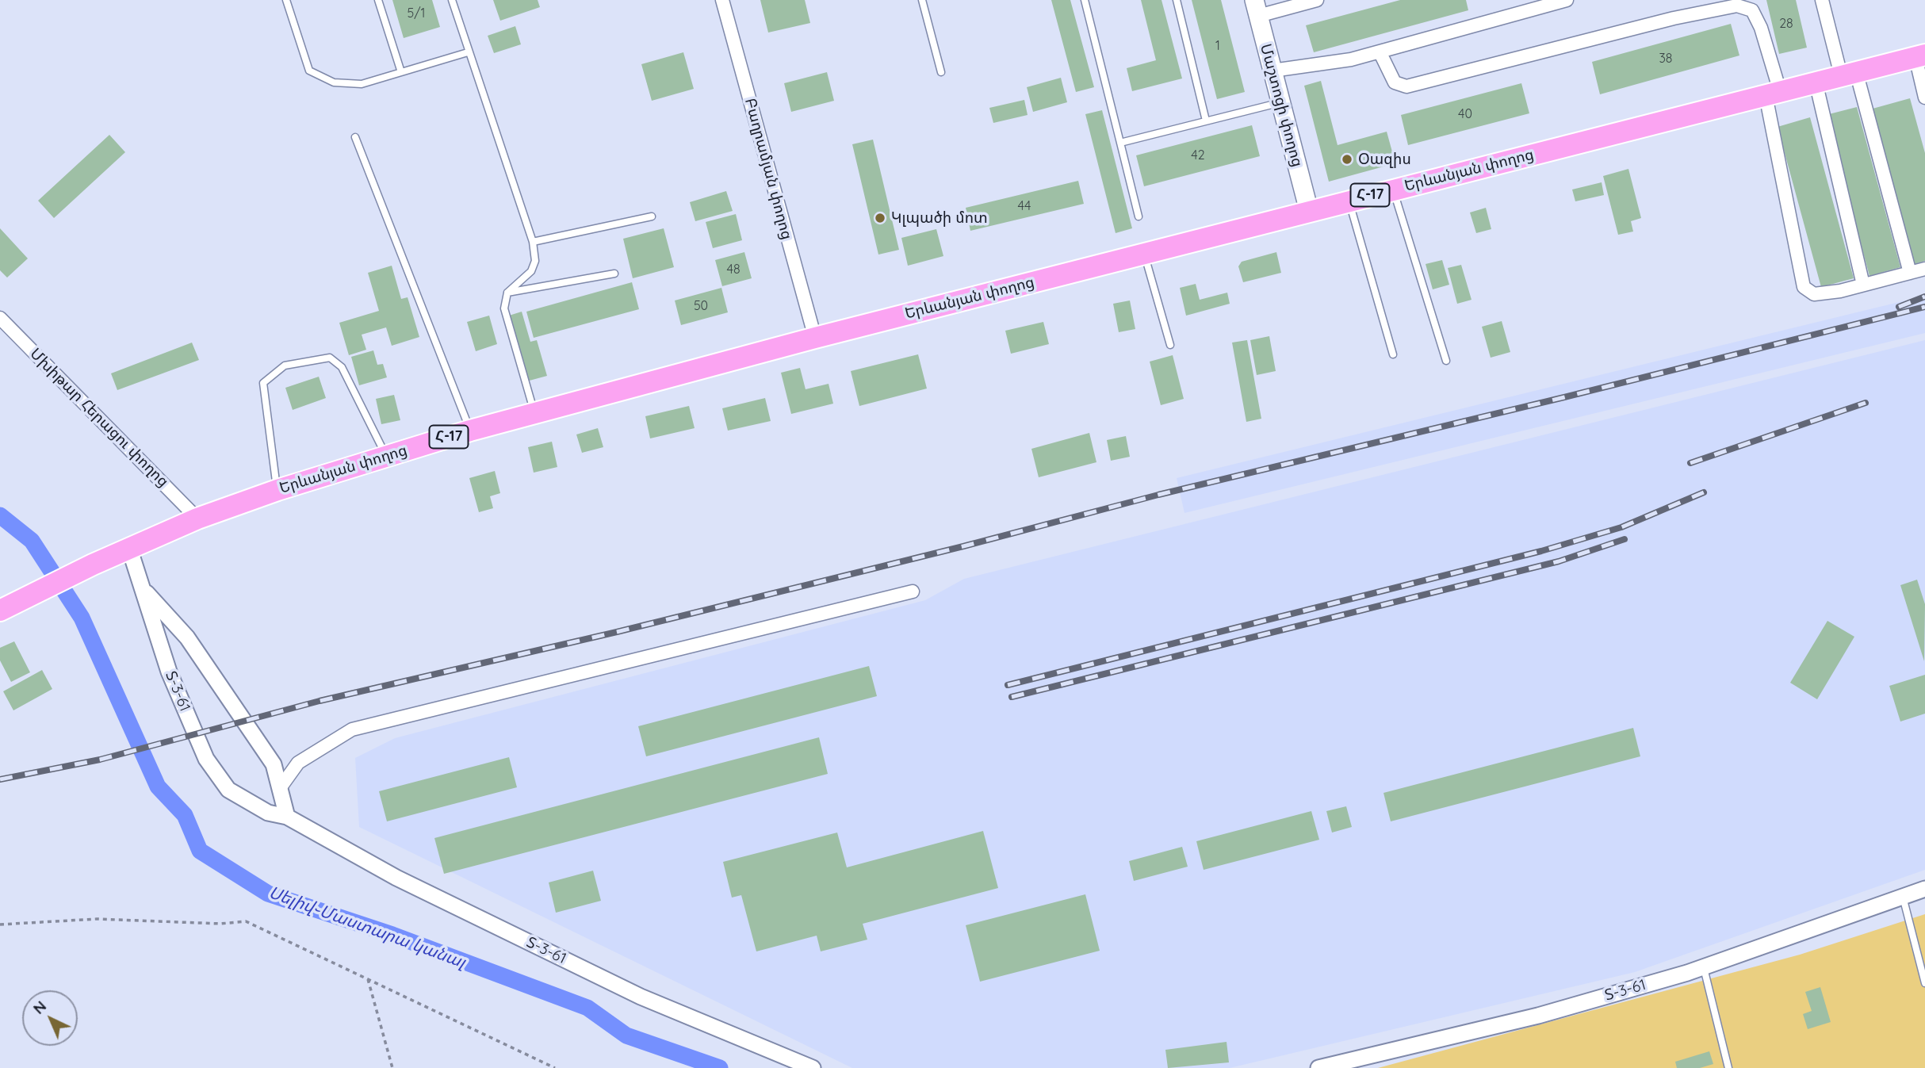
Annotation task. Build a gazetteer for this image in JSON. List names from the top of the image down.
{
  "streets": {
    "highway": ["Երևանյան փողոց", "Հ-17"],
    "main road": ["Մաշտոցի փողոց"],
    "street": ["Բաղրամյան փողոց", "Մխիթար Հերացու փողոց", "Տ-3-61"]
  },
  "crossings": [
    ["Մաշտոցի փողոց", "Երևանյան փողոց"],
    ["Բաղրամյան փողոց", "Երևանյան փողոց"],
    ["Երևանյան փողոց", "Մխիթար Հերացու փողոց"],
    ["Երևանյան փողոց", "Տ-3-61"]
  ],
  "water": ["Սելիվ֊Մաստարա կանալ"],
  "places": ["Օազիս", "Կլպածի մոտ"],
  "house_numbers": [
    "5/1",
    "28",
    "1",
    "38",
    "40",
    "42",
    "44",
    "48",
    "50"
  ],
  "north": "top left"
}
